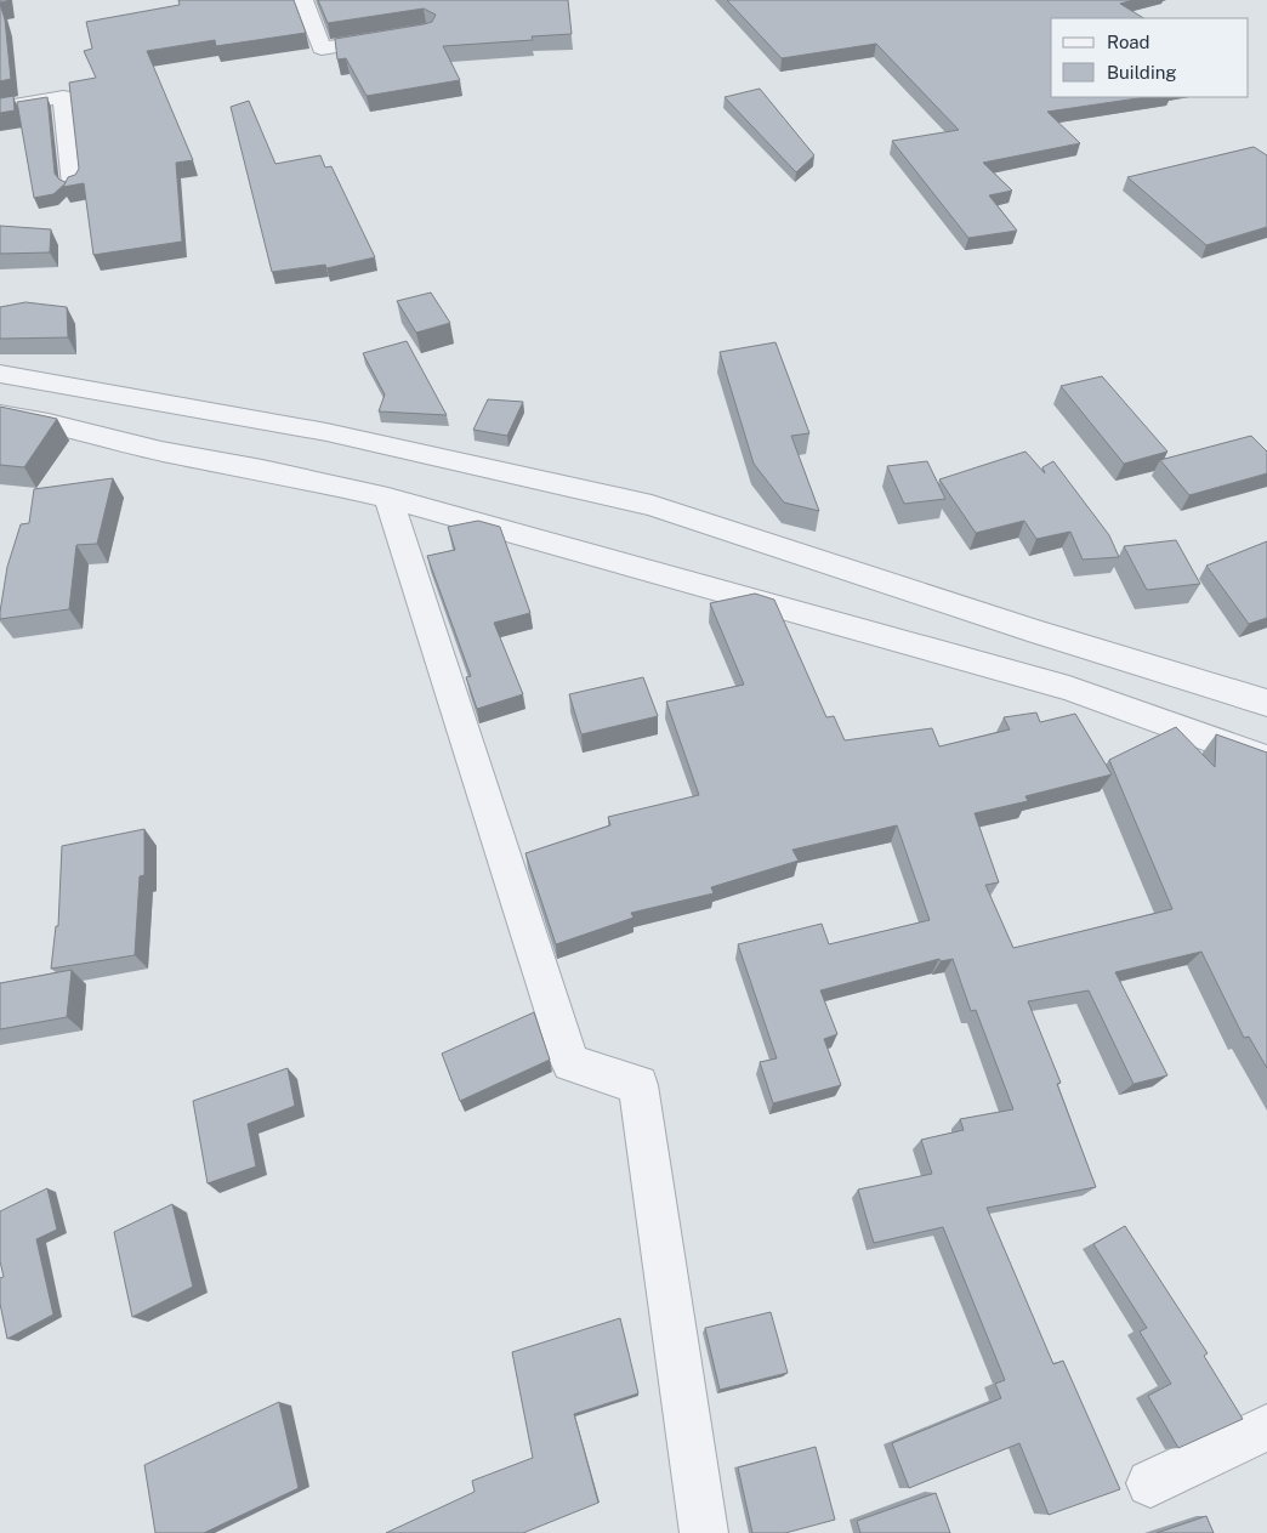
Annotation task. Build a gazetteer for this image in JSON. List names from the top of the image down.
{
  "legend": ["Road", "Building"]
}
